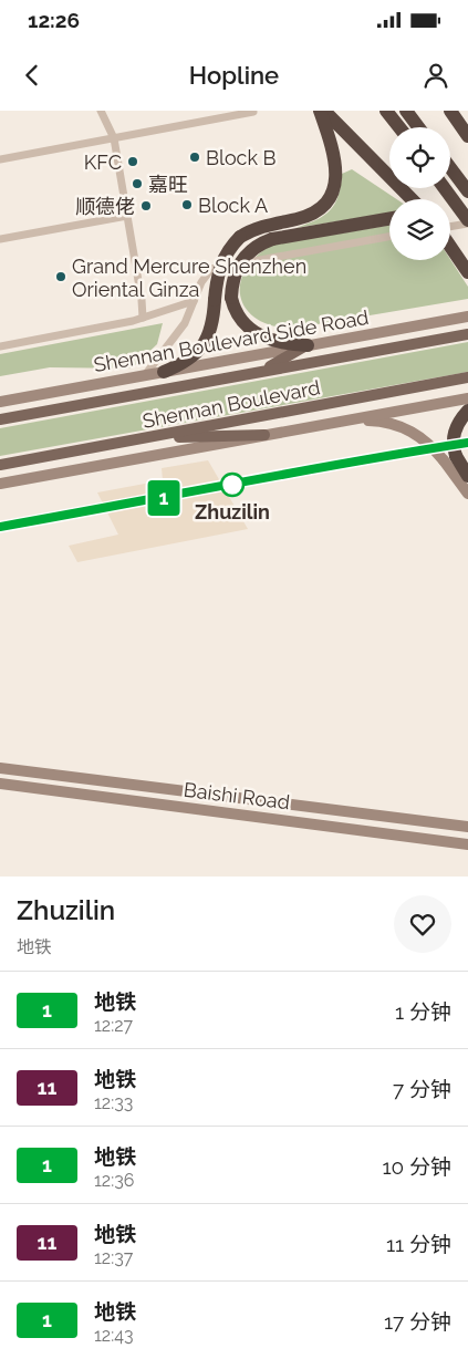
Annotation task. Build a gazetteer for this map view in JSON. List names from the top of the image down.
{
  "streets": {
    "main road": ["Shennan Boulevard Side Road", "Shennan Boulevard", "Baishi Road"]
  },
  "places": [
    "Block B",
    "KFC",
    "嘉旺",
    "Block A",
    "顺德佬",
    "Grand Mercure Shenzhen Oriental Ginza",
    "Zhuzilin"
  ],
  "lines": ["metro line 1"],
  "page": {
    "status": "12:26",
    "header": "Hopline",
    "on_map": "1",
    "heading": ["Zhuzilin", "地铁"],
    "list": [
      {
        "mark": "1",
        "name": "地铁",
        "note": "12:27",
        "value": "1 分钟"
      },
      {
        "mark": "11",
        "name": "地铁",
        "note": "12:33",
        "value": "7 分钟"
      },
      {
        "mark": "1",
        "name": "地铁",
        "note": "12:36",
        "value": "10 分钟"
      },
      {
        "mark": "11",
        "name": "地铁",
        "note": "12:37",
        "value": "11 分钟"
      },
      {
        "mark": "1",
        "name": "地铁",
        "note": "12:43",
        "value": "17 分钟"
      }
    ]
  }
}
